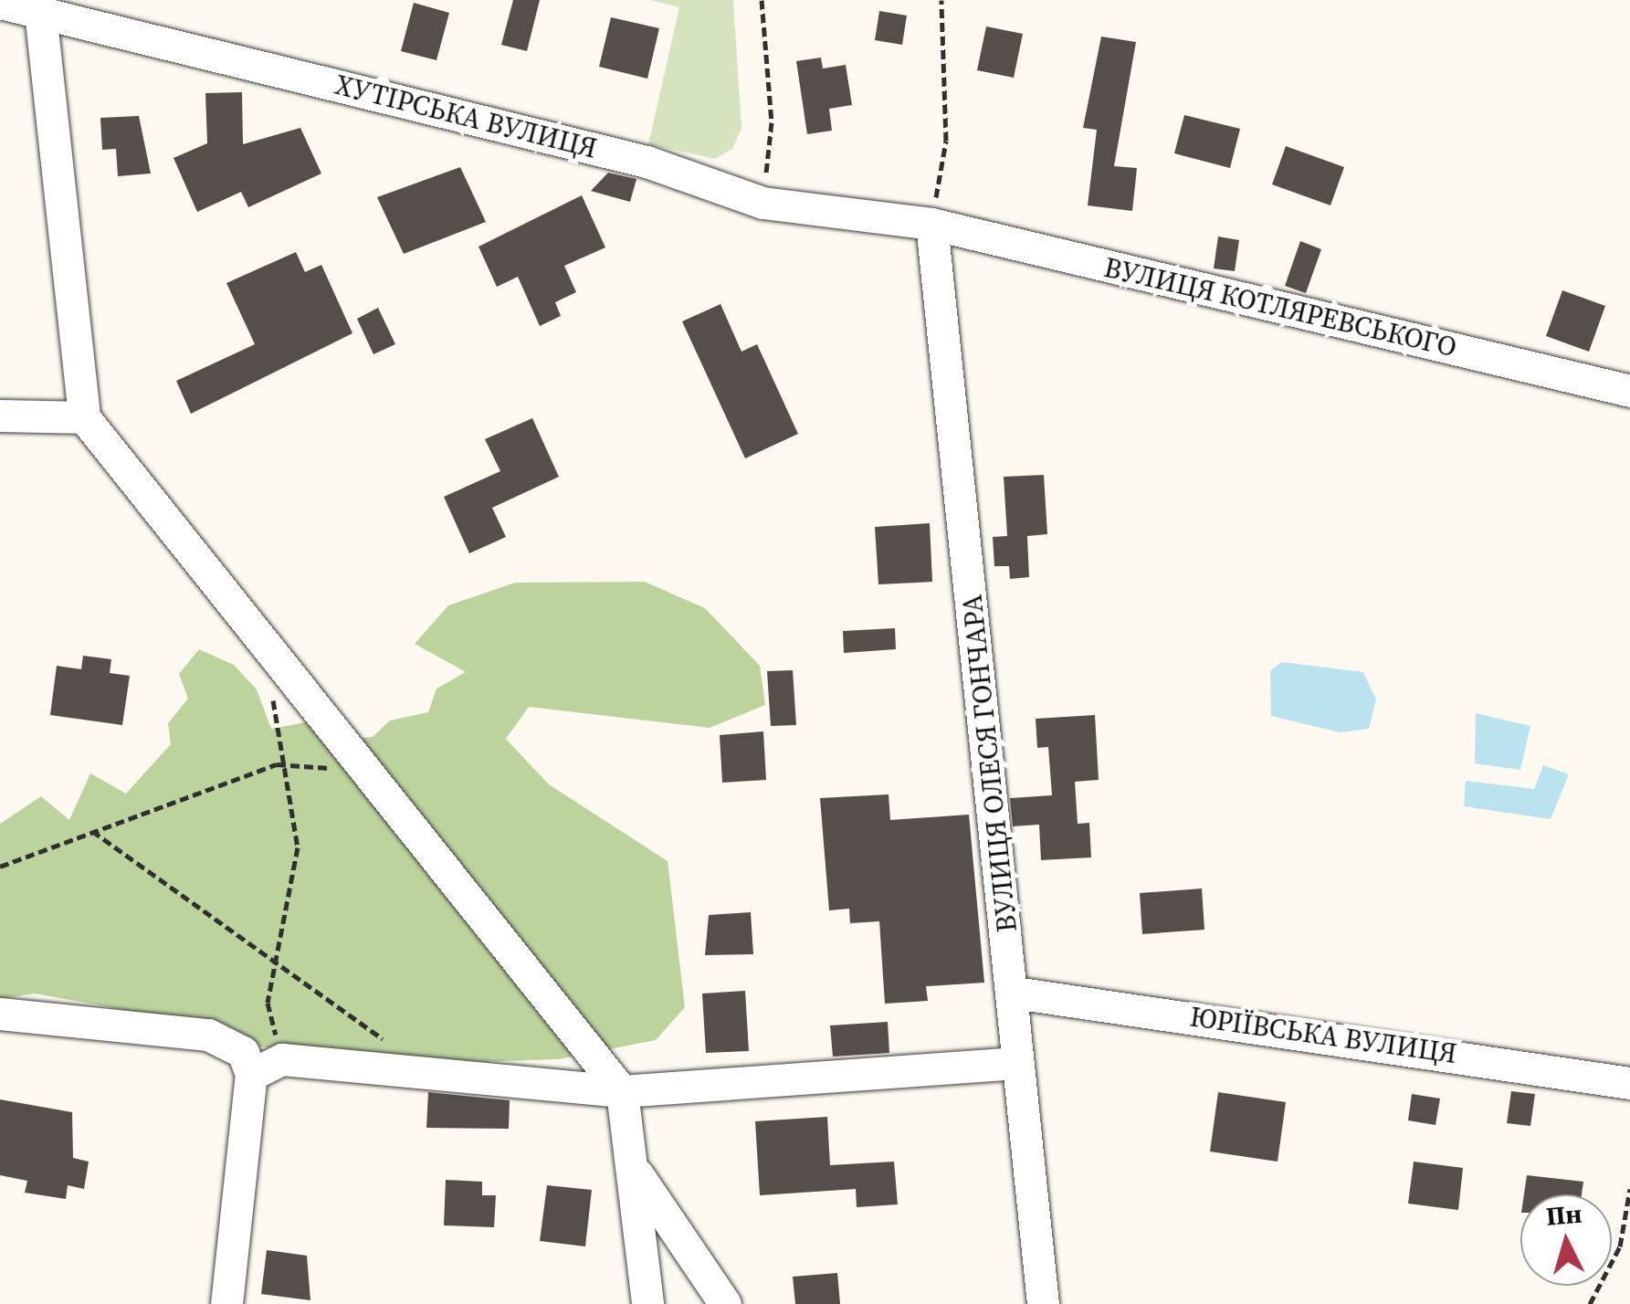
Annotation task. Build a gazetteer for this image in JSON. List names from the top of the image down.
{
  "streets": {
    "street": [
      "ХУТІРСЬКА ВУЛИЦЯ",
      "ВУЛИЦЯ КОТЛЯРЕВСЬКОГО",
      "ВУЛИЦЯ ОЛЕСЯ ГОНЧАРА",
      "ЮРІЇВСЬКА ВУЛИЦЯ"
    ]
  },
  "crossings": [
    ["ХУТІРСЬКА ВУЛИЦЯ", "ВУЛИЦЯ КОТЛЯРЕВСЬКОГО"],
    ["ХУТІРСЬКА ВУЛИЦЯ", "ВУЛИЦЯ ОЛЕСЯ ГОНЧАРА"],
    ["ВУЛИЦЯ КОТЛЯРЕВСЬКОГО", "ВУЛИЦЯ ОЛЕСЯ ГОНЧАРА"],
    ["ВУЛИЦЯ ОЛЕСЯ ГОНЧАРА", "ЮРІЇВСЬКА ВУЛИЦЯ"]
  ],
  "north": "top"
}
